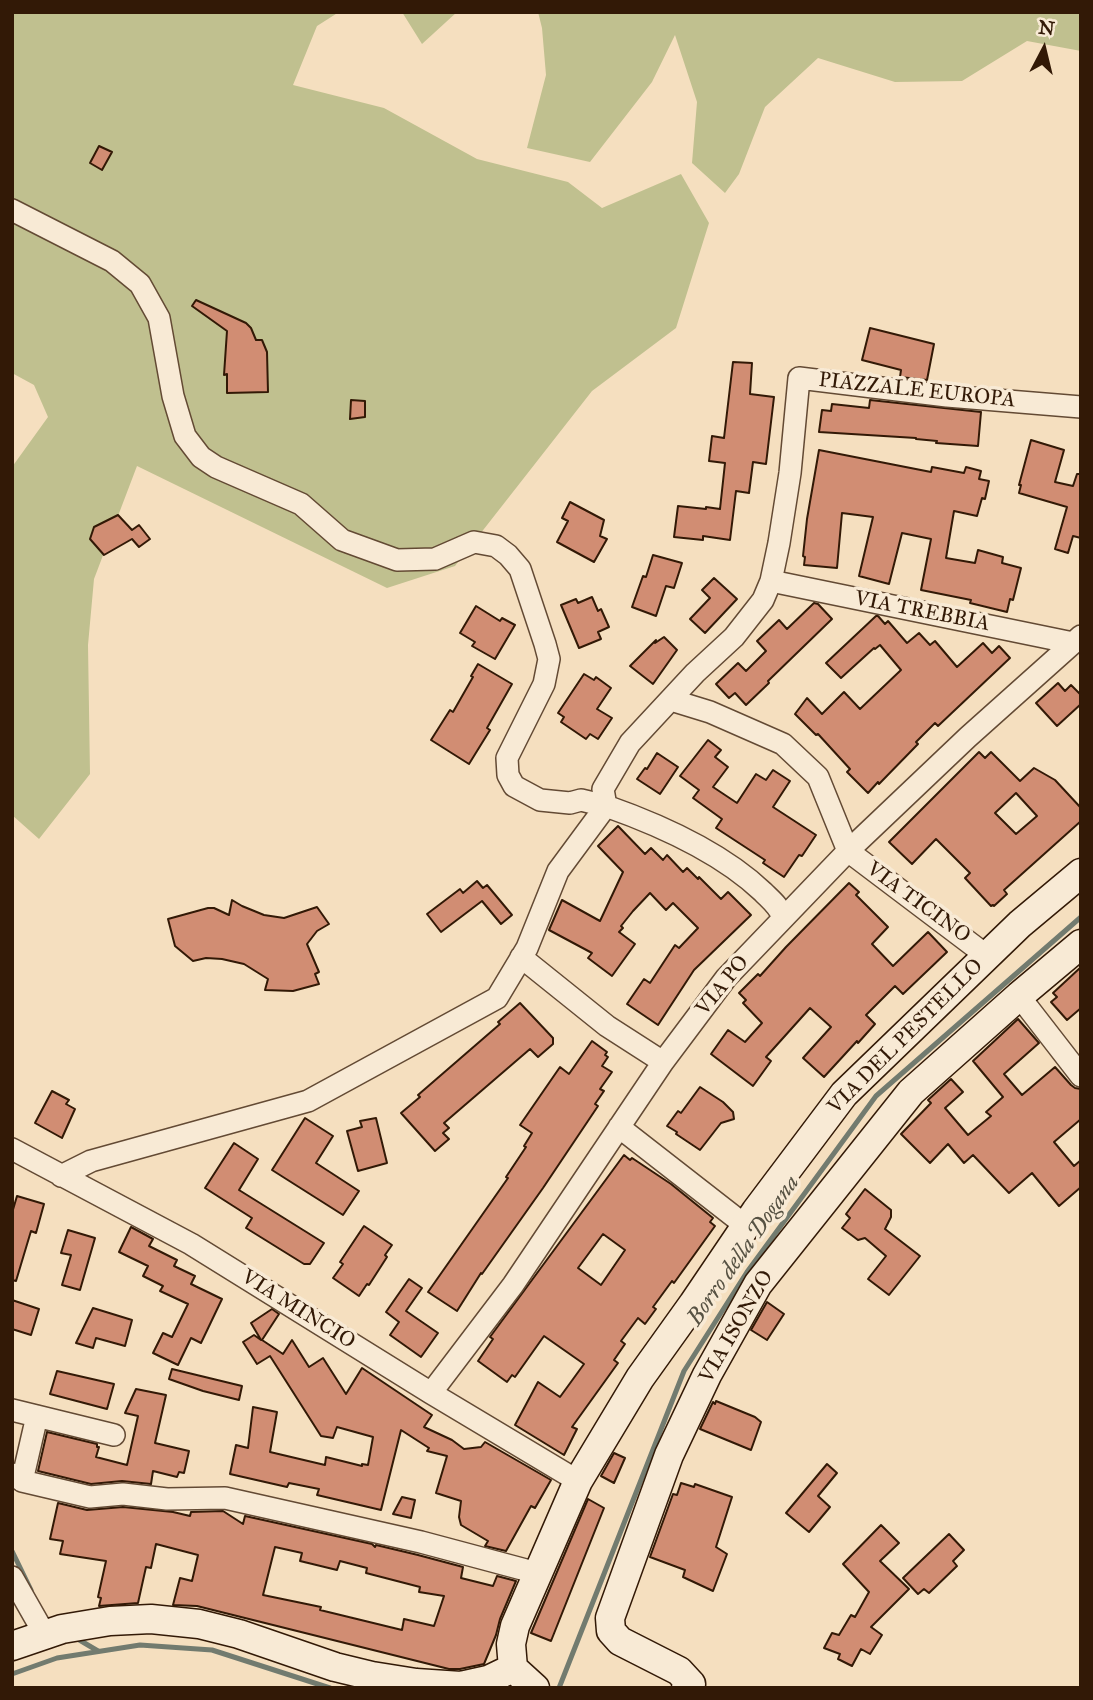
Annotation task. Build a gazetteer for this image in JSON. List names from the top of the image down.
{
  "streets": {
    "street": [
      "PIAZZALE EUROPA",
      "VIA TREBBIA",
      "VIA TICINO",
      "VIA PO",
      "VIA DEL PESTELLO",
      "VIA MINCIO",
      "VIA ISONZO"
    ]
  },
  "crossings": [
    ["PIAZZALE EUROPA", "VIA TREBBIA"],
    ["VIA TREBBIA", "VIA PO"],
    ["VIA TICINO", "VIA PO"],
    ["VIA TICINO", "VIA DEL PESTELLO"],
    ["VIA PO", "VIA MINCIO"],
    ["VIA DEL PESTELLO", "VIA MINCIO"]
  ],
  "water": ["Borro della Dogana"],
  "north": "top"
}
